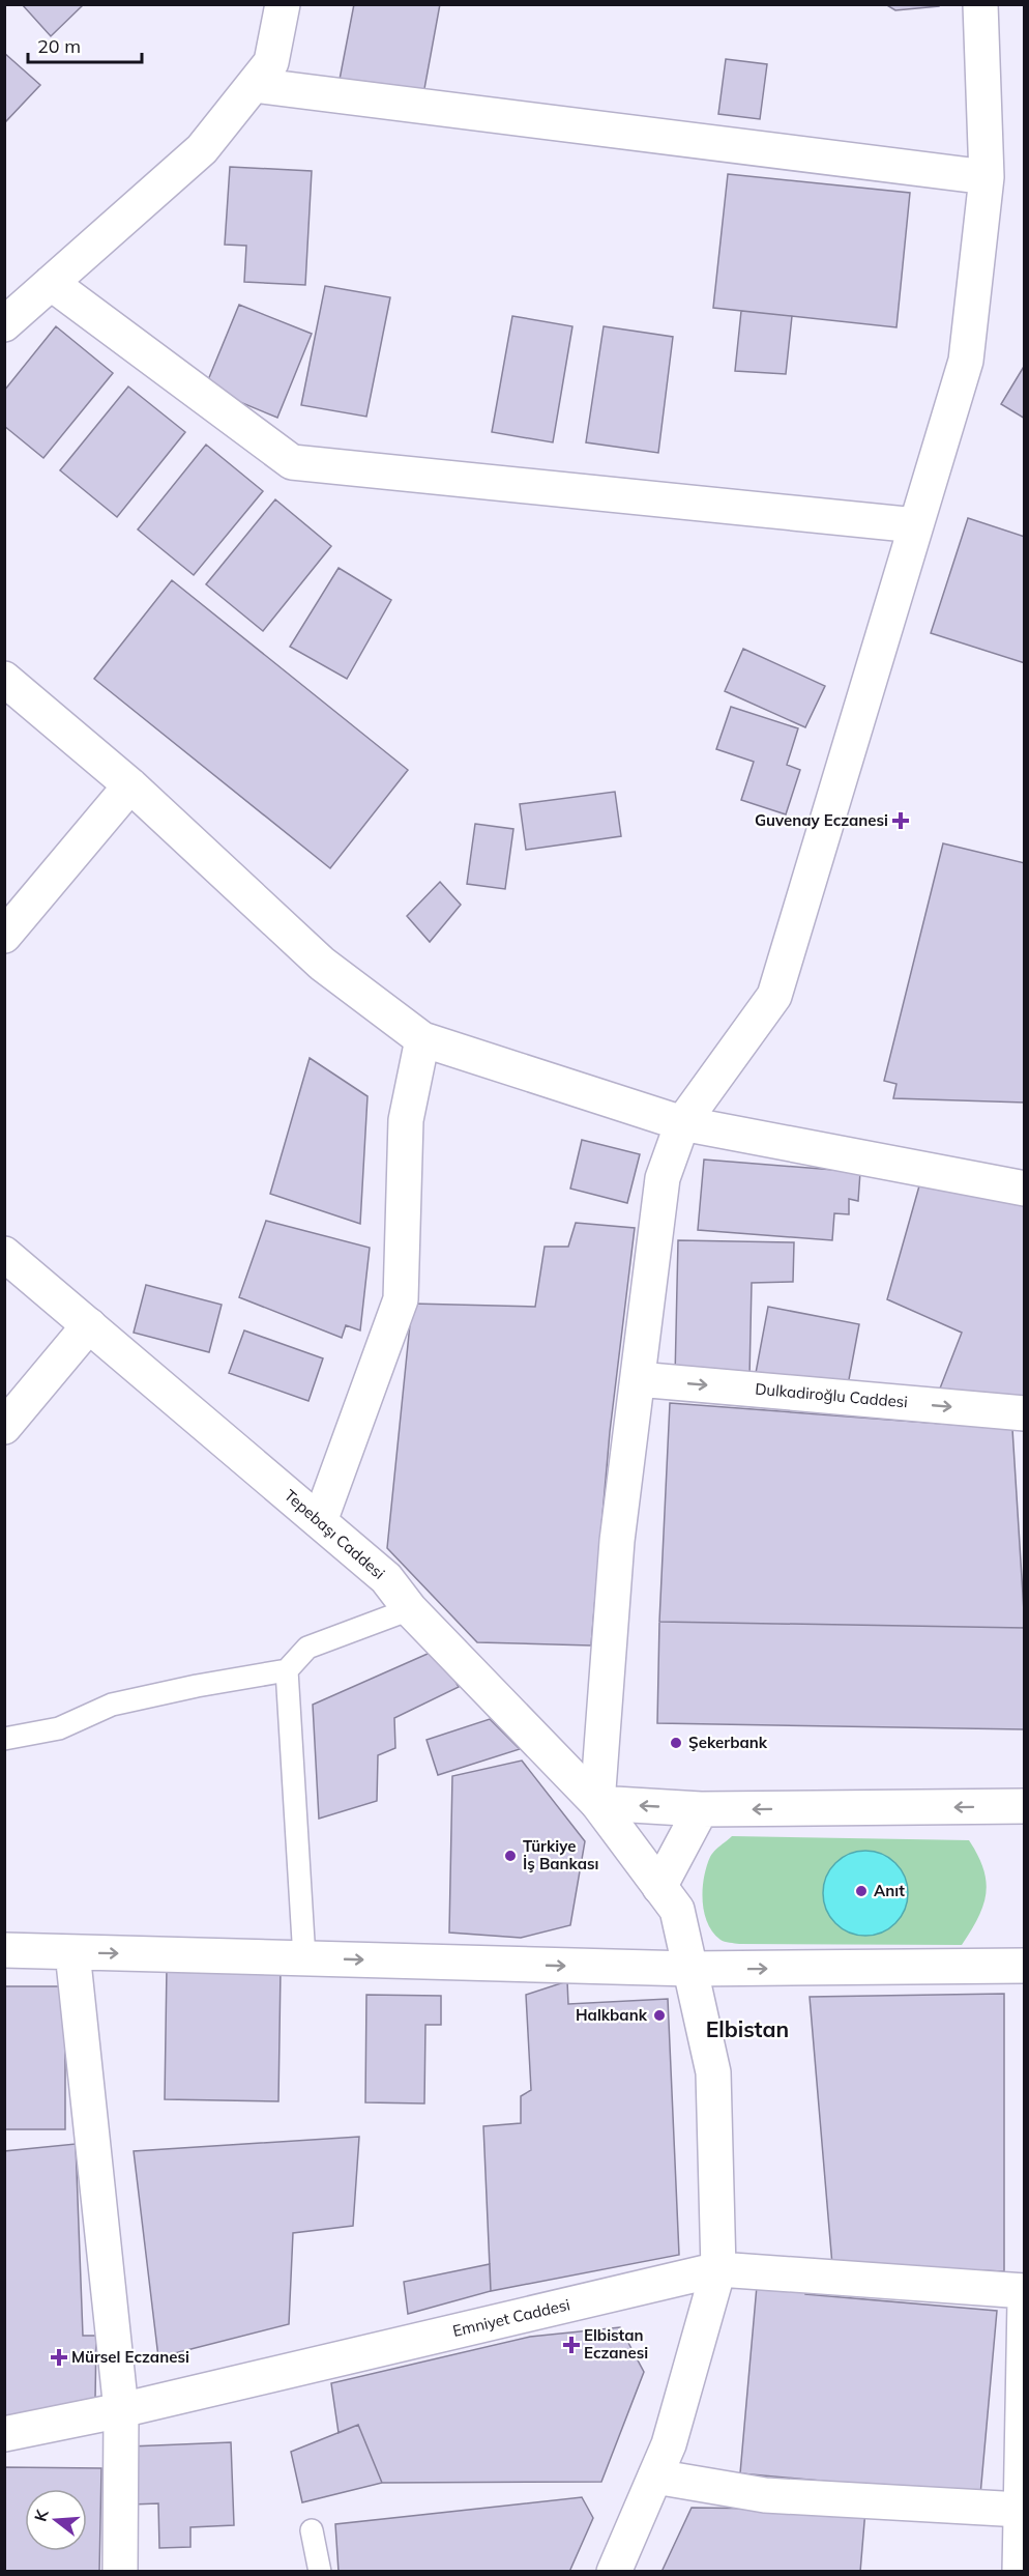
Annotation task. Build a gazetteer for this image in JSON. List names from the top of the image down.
{
  "streets": {
    "street": ["Dulkadiroğlu Caddesi", "Tepebaşı Caddesi", "Emniyet Caddesi"]
  },
  "districts": ["Elbistan"],
  "places": {
    "health": ["Guvenay Eczanesi", "Elbistan Eczanesi", "Mürsel Eczanesi"],
    "other": [
      "Şekerbank",
      "Türkiye İş Bankası",
      "Anıt",
      "Halkbank"
    ]
  },
  "scale_bar": "20 m",
  "north": "left"
}
